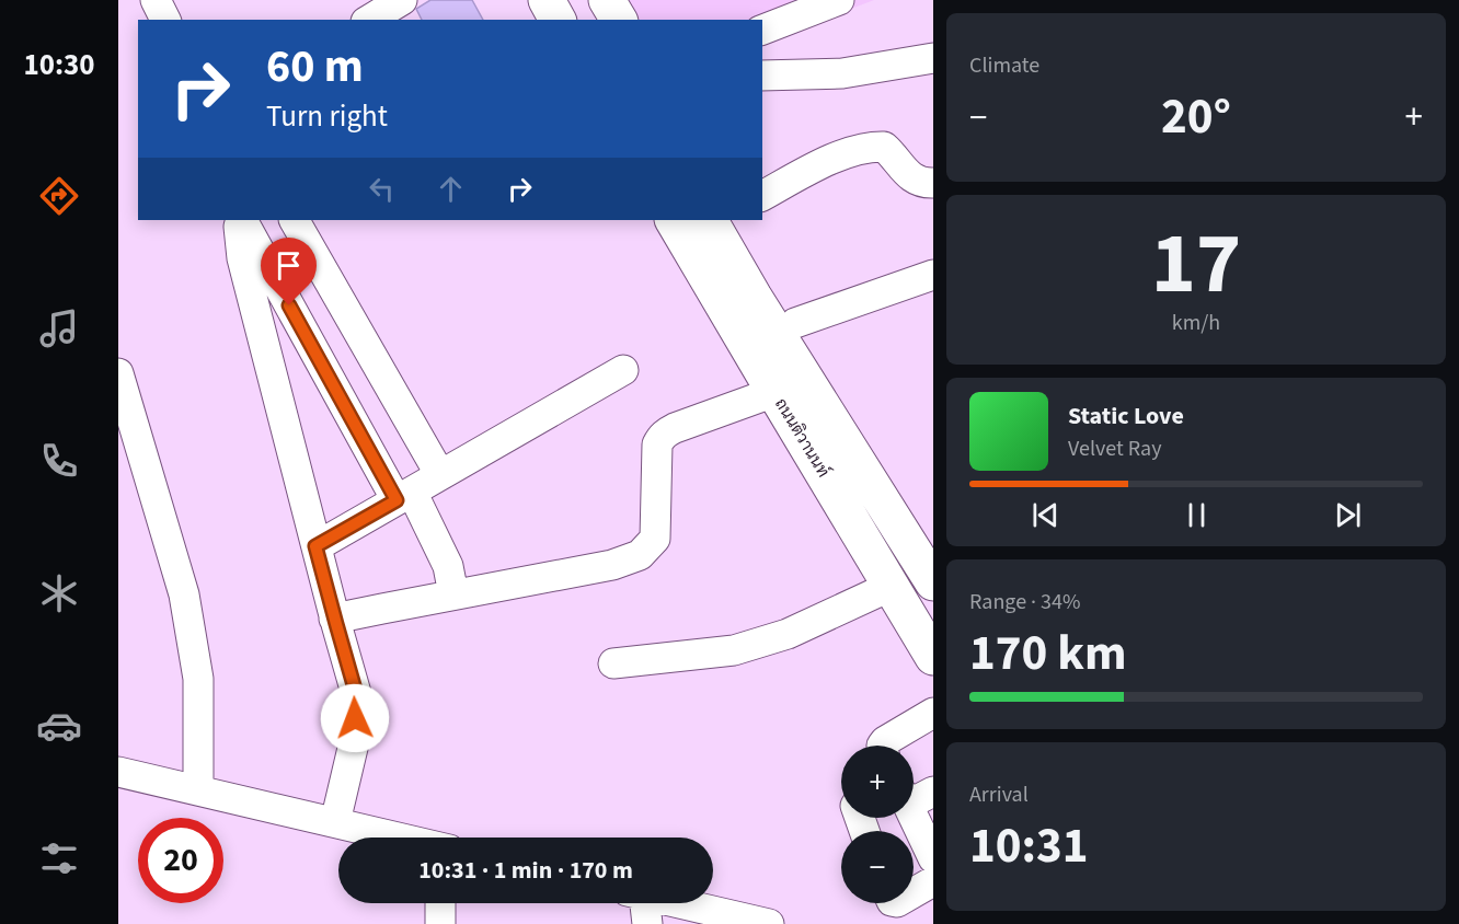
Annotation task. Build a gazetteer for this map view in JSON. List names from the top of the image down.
{
  "streets": {
    "main road": ["ถนนติวานนท์"]
  },
  "page": {
    "tabs": "10:30",
    "tile": [
      "Climate",
      ["17", "km/h"],
      ["Range · 34%", "170 km"],
      ["Arrival", "10:31"]
    ],
    "turn": ["60 m", "Turn right"],
    "heat": ["−", "20°", "+"],
    "song": ["Static Love", "Velvet Ray"],
    "map_buttons": ["+", "−"],
    "limit": "20",
    "trip": "10:31 · 1 min · 170 m"
  }
}
